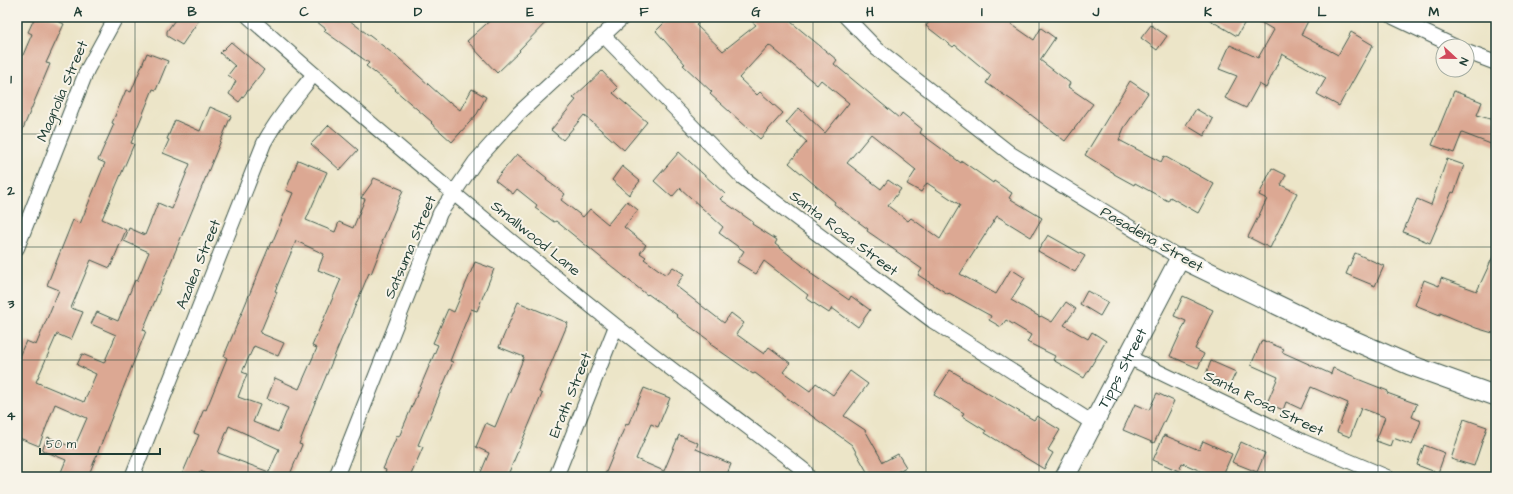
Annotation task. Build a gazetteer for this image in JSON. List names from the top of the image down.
{
  "streets": {
    "street": [
      "Magnolia Street",
      "Santa Rosa Street",
      "Smallwood Lane",
      "Pasadena Street",
      "Satsuma Street",
      "Azalea Street",
      "Tipps Street",
      "Erath Street"
    ]
  },
  "crossings": [
    ["Santa Rosa Street", "Satsuma Street"],
    ["Santa Rosa Street", "Tipps Street"],
    ["Smallwood Lane", "Satsuma Street"],
    ["Smallwood Lane", "Azalea Street"],
    ["Smallwood Lane", "Erath Street"],
    ["Pasadena Street", "Tipps Street"]
  ],
  "scale_bar": "50 m",
  "north": "right",
  "grid": {
    "columns": [
      "A",
      "B",
      "C",
      "D",
      "E",
      "F",
      "G",
      "H",
      "I",
      "J",
      "K",
      "L",
      "M"
    ],
    "rows": [
      "1",
      "2",
      "3",
      "4"
    ]
  }
}
